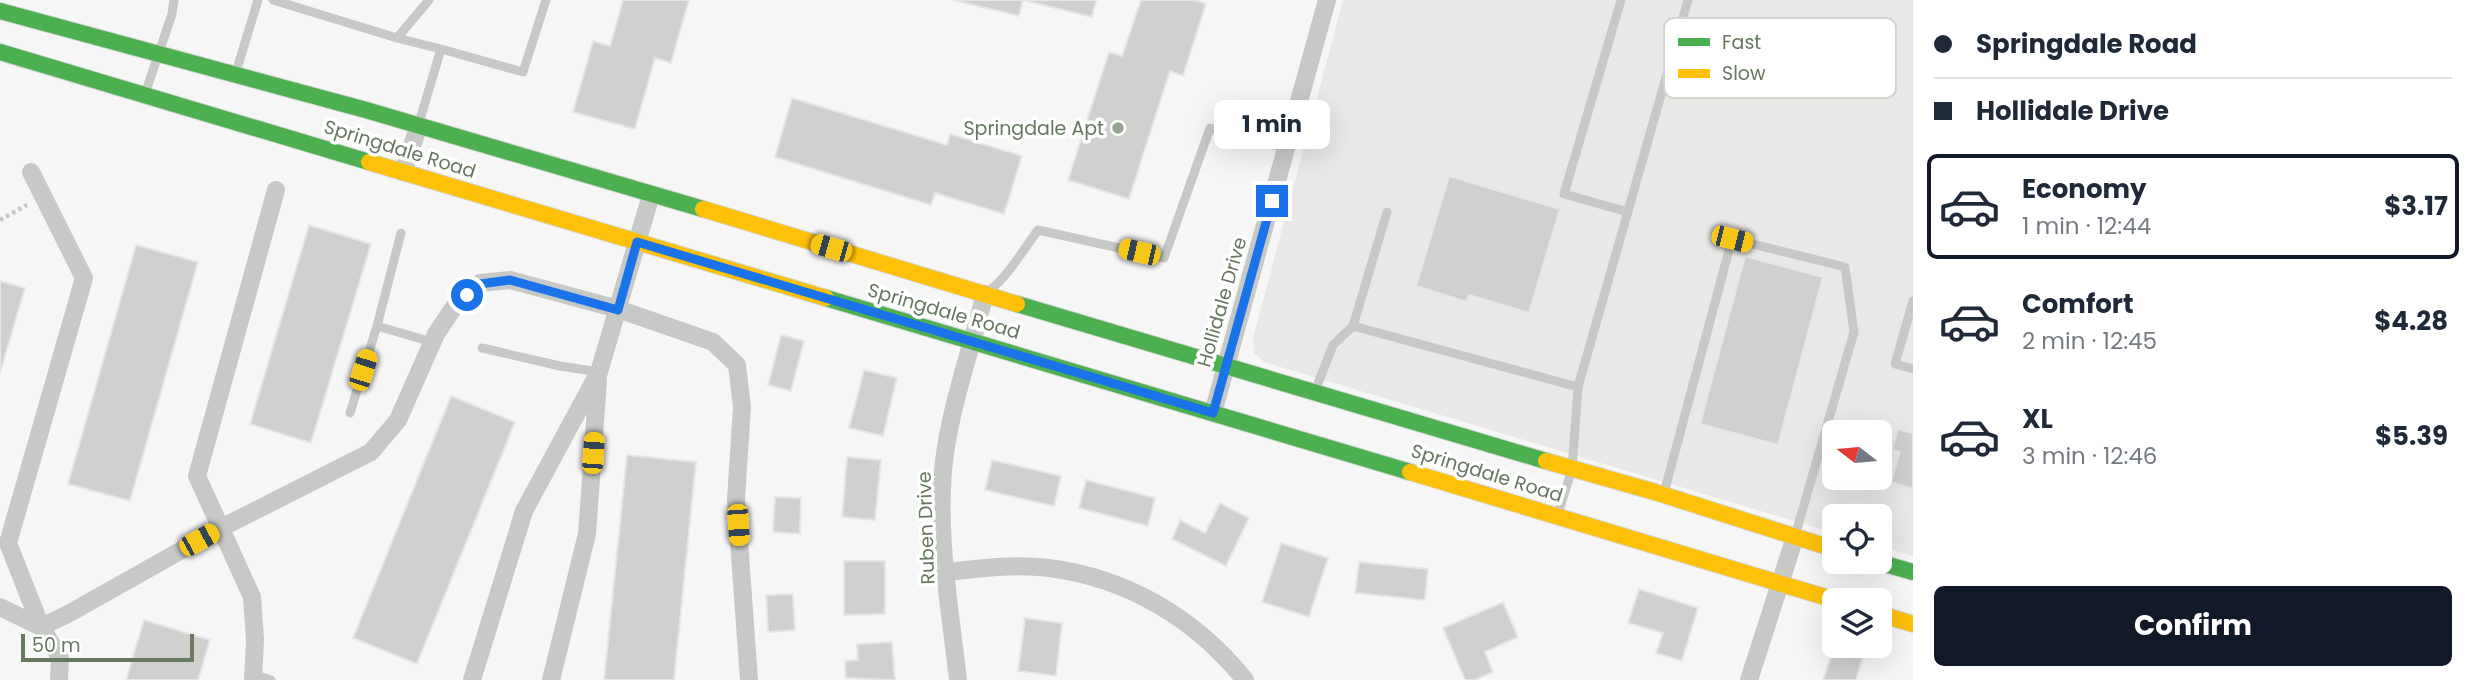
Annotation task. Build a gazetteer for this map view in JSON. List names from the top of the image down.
{
  "streets": {
    "street": ["Springdale Road", "Hollidale Drive", "Ruben Drive"]
  },
  "crossings": [
    ["Springdale Road", "Hollidale Drive"],
    ["Springdale Road", "Ruben Drive"]
  ],
  "places": ["Springdale Apt"],
  "legend": ["Fast", "Slow"],
  "scale_bar": "50 m",
  "north": "left",
  "page": {
    "banner": ["Springdale Road", "Hollidale Drive"],
    "bubble": "1 min",
    "list": [
      {
        "name": "Economy",
        "note": "1 min · 12:44",
        "value": "$3.17"
      },
      {
        "name": "Comfort",
        "note": "2 min · 12:45",
        "value": "$4.28"
      },
      {
        "name": "XL",
        "note": "3 min · 12:46",
        "value": "$5.39"
      }
    ],
    "buttons": "Confirm",
    "scale": "50 m"
  }
}
